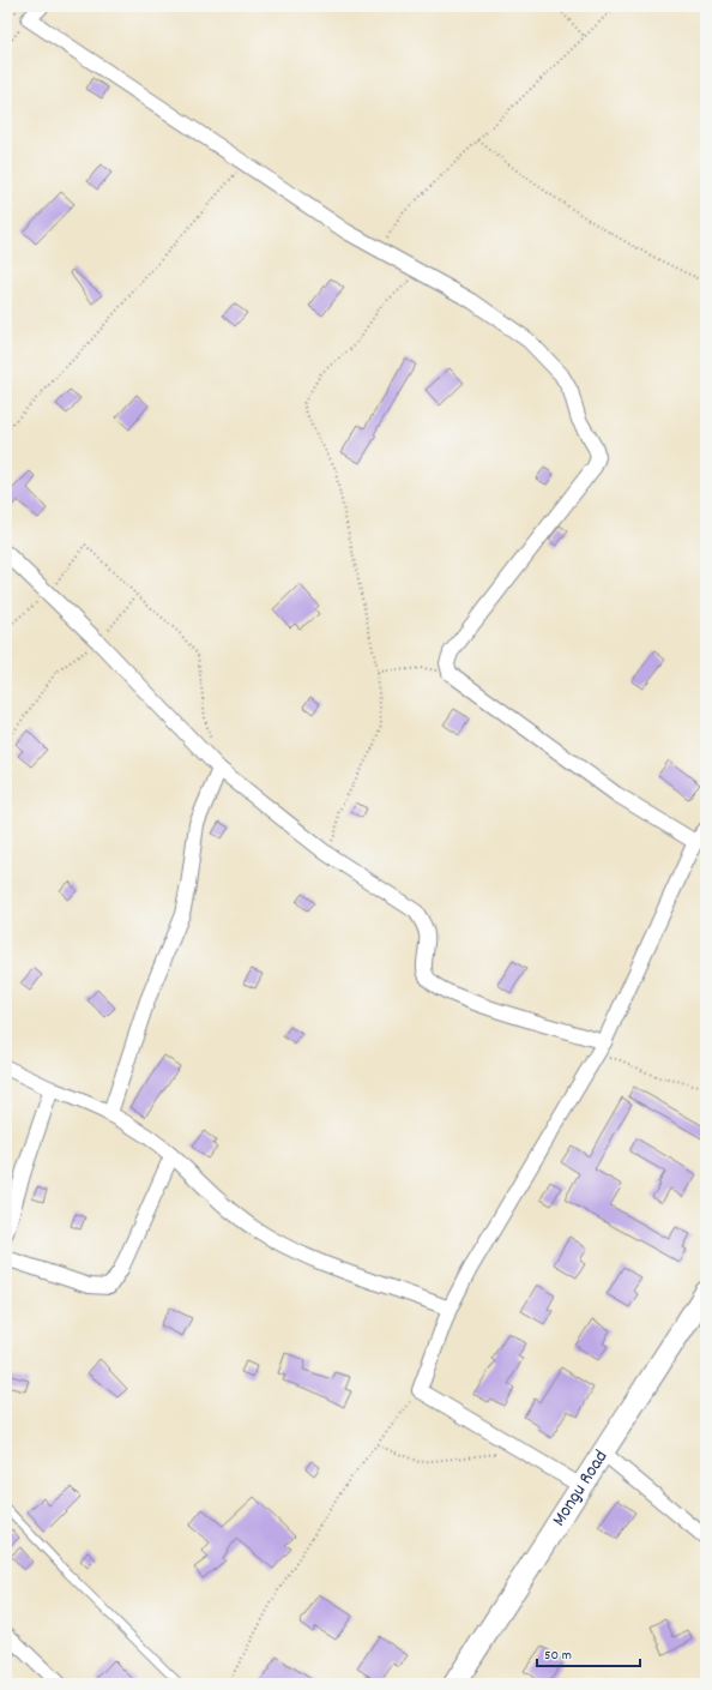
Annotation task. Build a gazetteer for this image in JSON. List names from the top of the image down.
{
  "streets": {
    "main road": ["Mongu Road"]
  },
  "scale_bar": "50 m"
}
